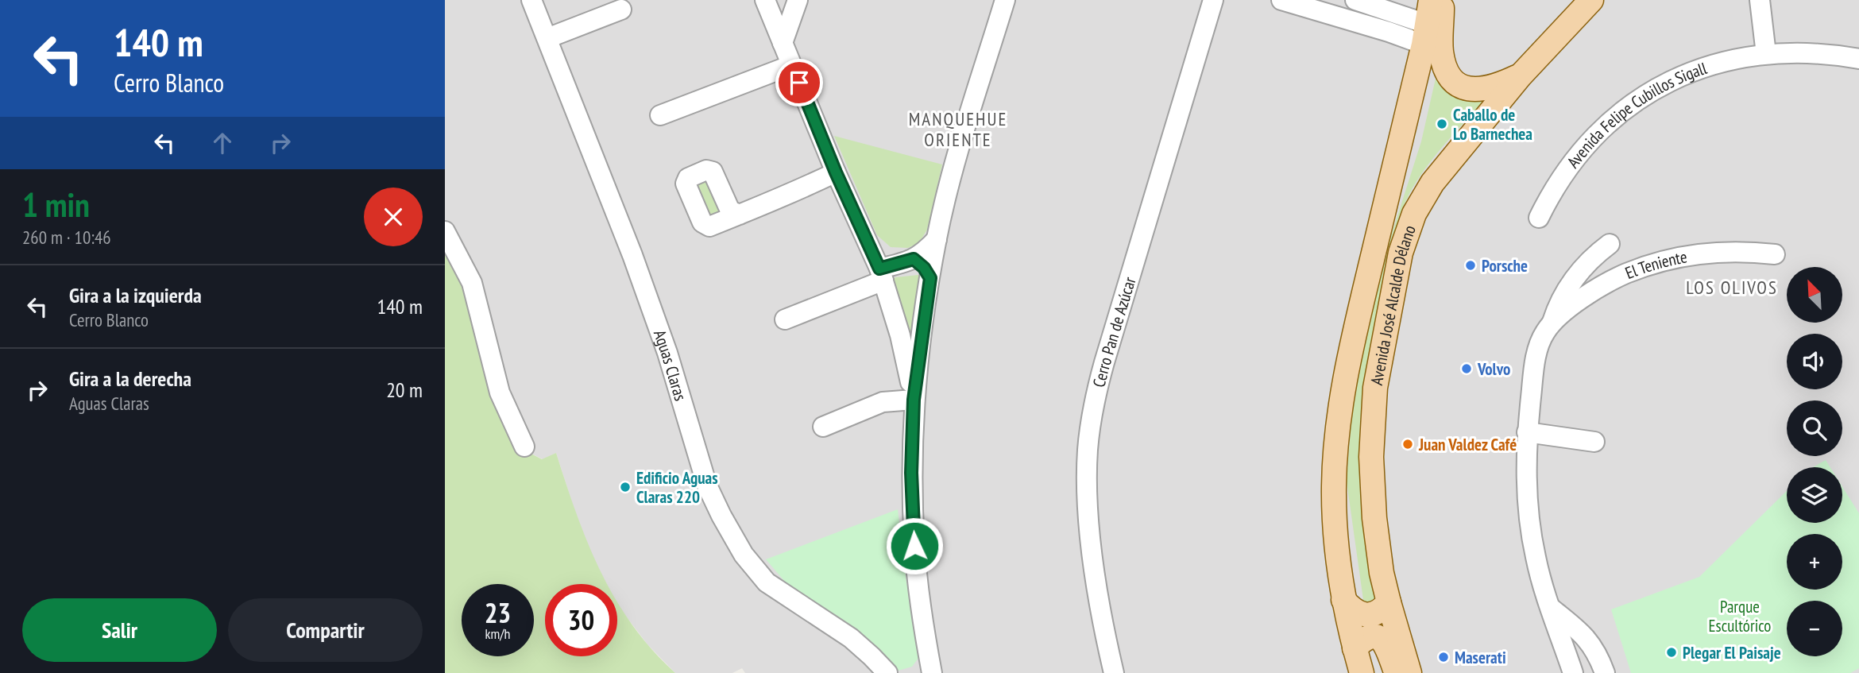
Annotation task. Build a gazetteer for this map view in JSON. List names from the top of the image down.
{
  "streets": {
    "main road": ["Avenida José Alcalde Délano"],
    "street": [
      "Avenida Felipe Cubillos Sigall",
      "El Teniente",
      "Cerro Pan de Azúcar",
      "Aguas Claras"
    ]
  },
  "districts": ["MANQUEHUE ORIENTE", "LOS OLIVOS"],
  "parks": ["Parque Escultórico"],
  "places": [
    "Caballo de Lo Barnechea",
    "Porsche",
    "Volvo",
    "Juan Valdez Café",
    "Edificio Aguas Claras 220",
    "Plegar El Paisaje",
    "Maserati"
  ],
  "north": "top left",
  "page": {
    "turn": ["140 m", "Cerro Blanco"],
    "heading": ["1 min", "260 m · 10:46"],
    "list": [
      {
        "name": "Gira a la izquierda",
        "note": "Cerro Blanco",
        "value": "140 m"
      },
      {
        "name": "Gira a la derecha",
        "note": "Aguas Claras",
        "value": "20 m"
      }
    ],
    "map_buttons": ["+", "−"],
    "speed": "23 km/h",
    "limit": "30",
    "buttons": ["Salir", "Compartir"]
  }
}
